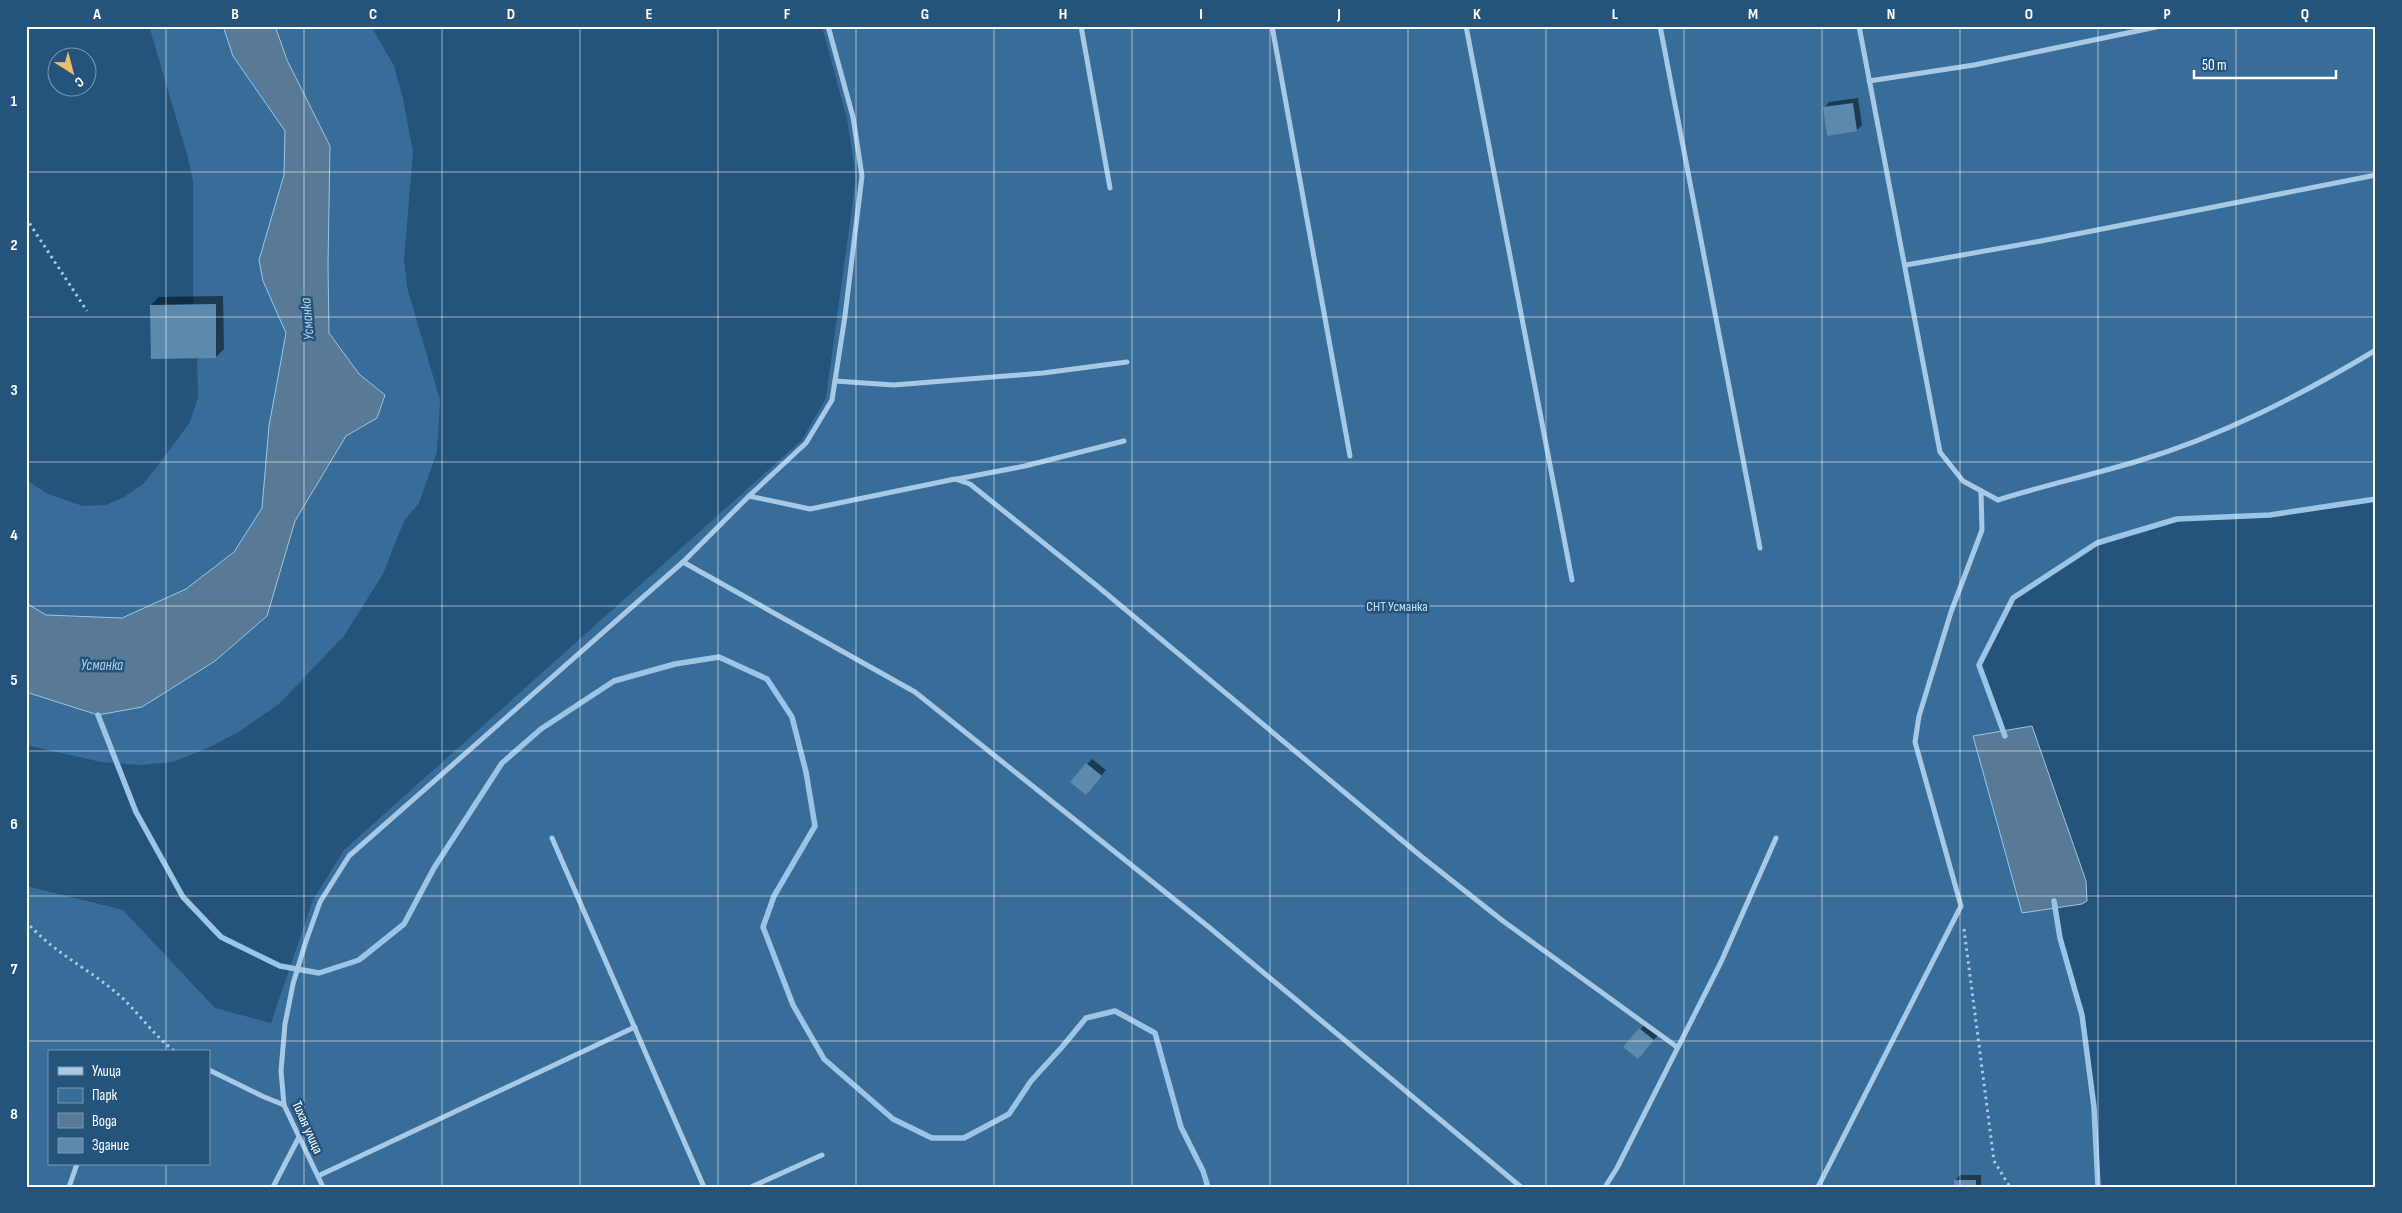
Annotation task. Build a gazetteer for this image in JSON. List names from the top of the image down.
{
  "streets": {
    "street": ["Тихая улица"]
  },
  "water": ["Усманка"],
  "parks": ["СНТ Усманка"],
  "legend": [
    "Улица",
    "Парк",
    "Вода",
    "Здание"
  ],
  "scale_bar": "50 m",
  "north": "bottom right",
  "grid": {
    "columns": [
      "A",
      "B",
      "C",
      "D",
      "E",
      "F",
      "G",
      "H",
      "I",
      "J",
      "K",
      "L",
      "M",
      "N",
      "O",
      "P",
      "Q"
    ],
    "rows": [
      "1",
      "2",
      "3",
      "4",
      "5",
      "6",
      "7",
      "8"
    ]
  }
}
